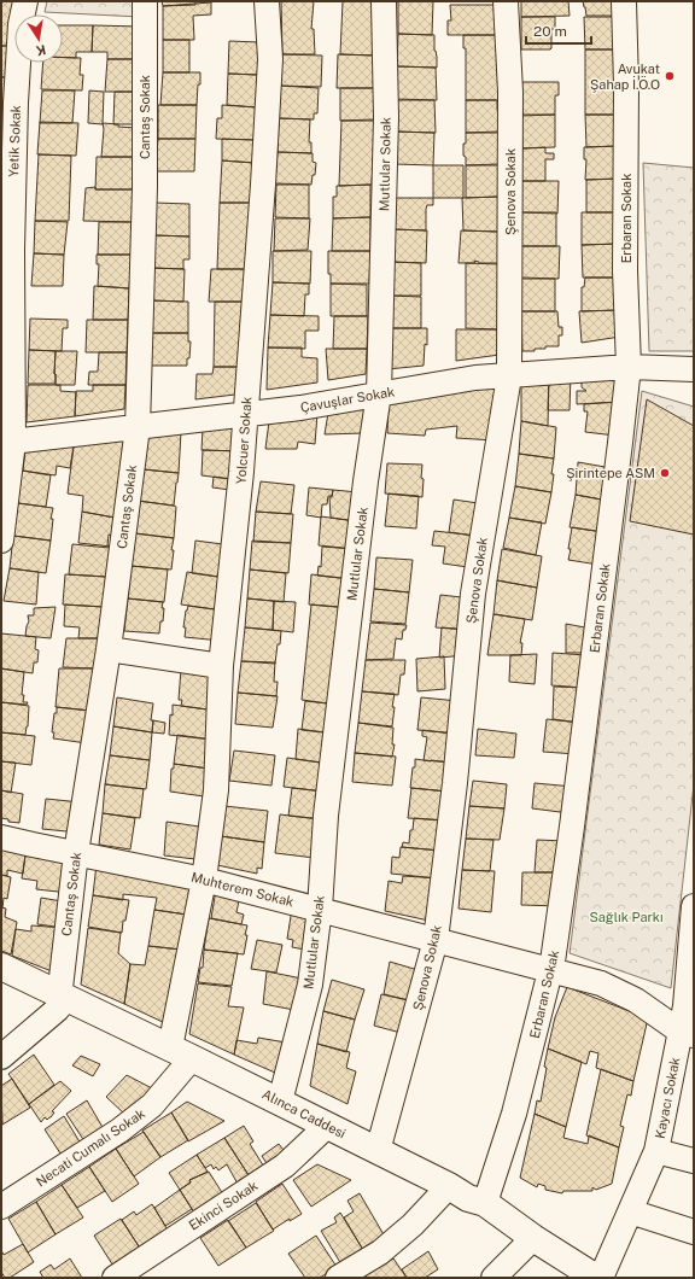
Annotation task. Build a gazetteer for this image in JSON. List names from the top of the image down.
{
  "streets": {
    "main road": ["Alınca Caddesi"],
    "street": [
      "Cantaş Sokak",
      "Yetik Sokak",
      "Mutlular Sokak",
      "Şenova Sokak",
      "Erbaran Sokak",
      "Çavuşlar Sokak",
      "Yolcuer Sokak",
      "Muhterem Sokak",
      "Kayacı Sokak",
      "Necati Cumalı Sokak",
      "Ekinci Sokak"
    ]
  },
  "crossings": [
    ["Cantaş Sokak", "Çavuşlar Sokak"],
    ["Cantaş Sokak", "Muhterem Sokak"],
    ["Cantaş Sokak", "Alınca Caddesi"],
    ["Yetik Sokak", "Çavuşlar Sokak"],
    ["Mutlular Sokak", "Çavuşlar Sokak"],
    ["Mutlular Sokak", "Muhterem Sokak"],
    ["Mutlular Sokak", "Alınca Caddesi"],
    ["Şenova Sokak", "Çavuşlar Sokak"],
    ["Şenova Sokak", "Muhterem Sokak"],
    ["Şenova Sokak", "Alınca Caddesi"],
    ["Erbaran Sokak", "Çavuşlar Sokak"],
    ["Erbaran Sokak", "Muhterem Sokak"],
    ["Erbaran Sokak", "Alınca Caddesi"],
    ["Çavuşlar Sokak", "Yolcuer Sokak"],
    ["Yolcuer Sokak", "Muhterem Sokak"],
    ["Yolcuer Sokak", "Alınca Caddesi"],
    ["Yolcuer Sokak", "Necati Cumalı Sokak"],
    ["Muhterem Sokak", "Kayacı Sokak"],
    ["Alınca Caddesi", "Necati Cumalı Sokak"],
    ["Alınca Caddesi", "Ekinci Sokak"]
  ],
  "parks": ["Sağlık Parkı"],
  "places": ["Avukat Şahap İ.Ö.O", "Şirintepe ASM"],
  "scale_bar": "20 m",
  "north": "bottom"
}
